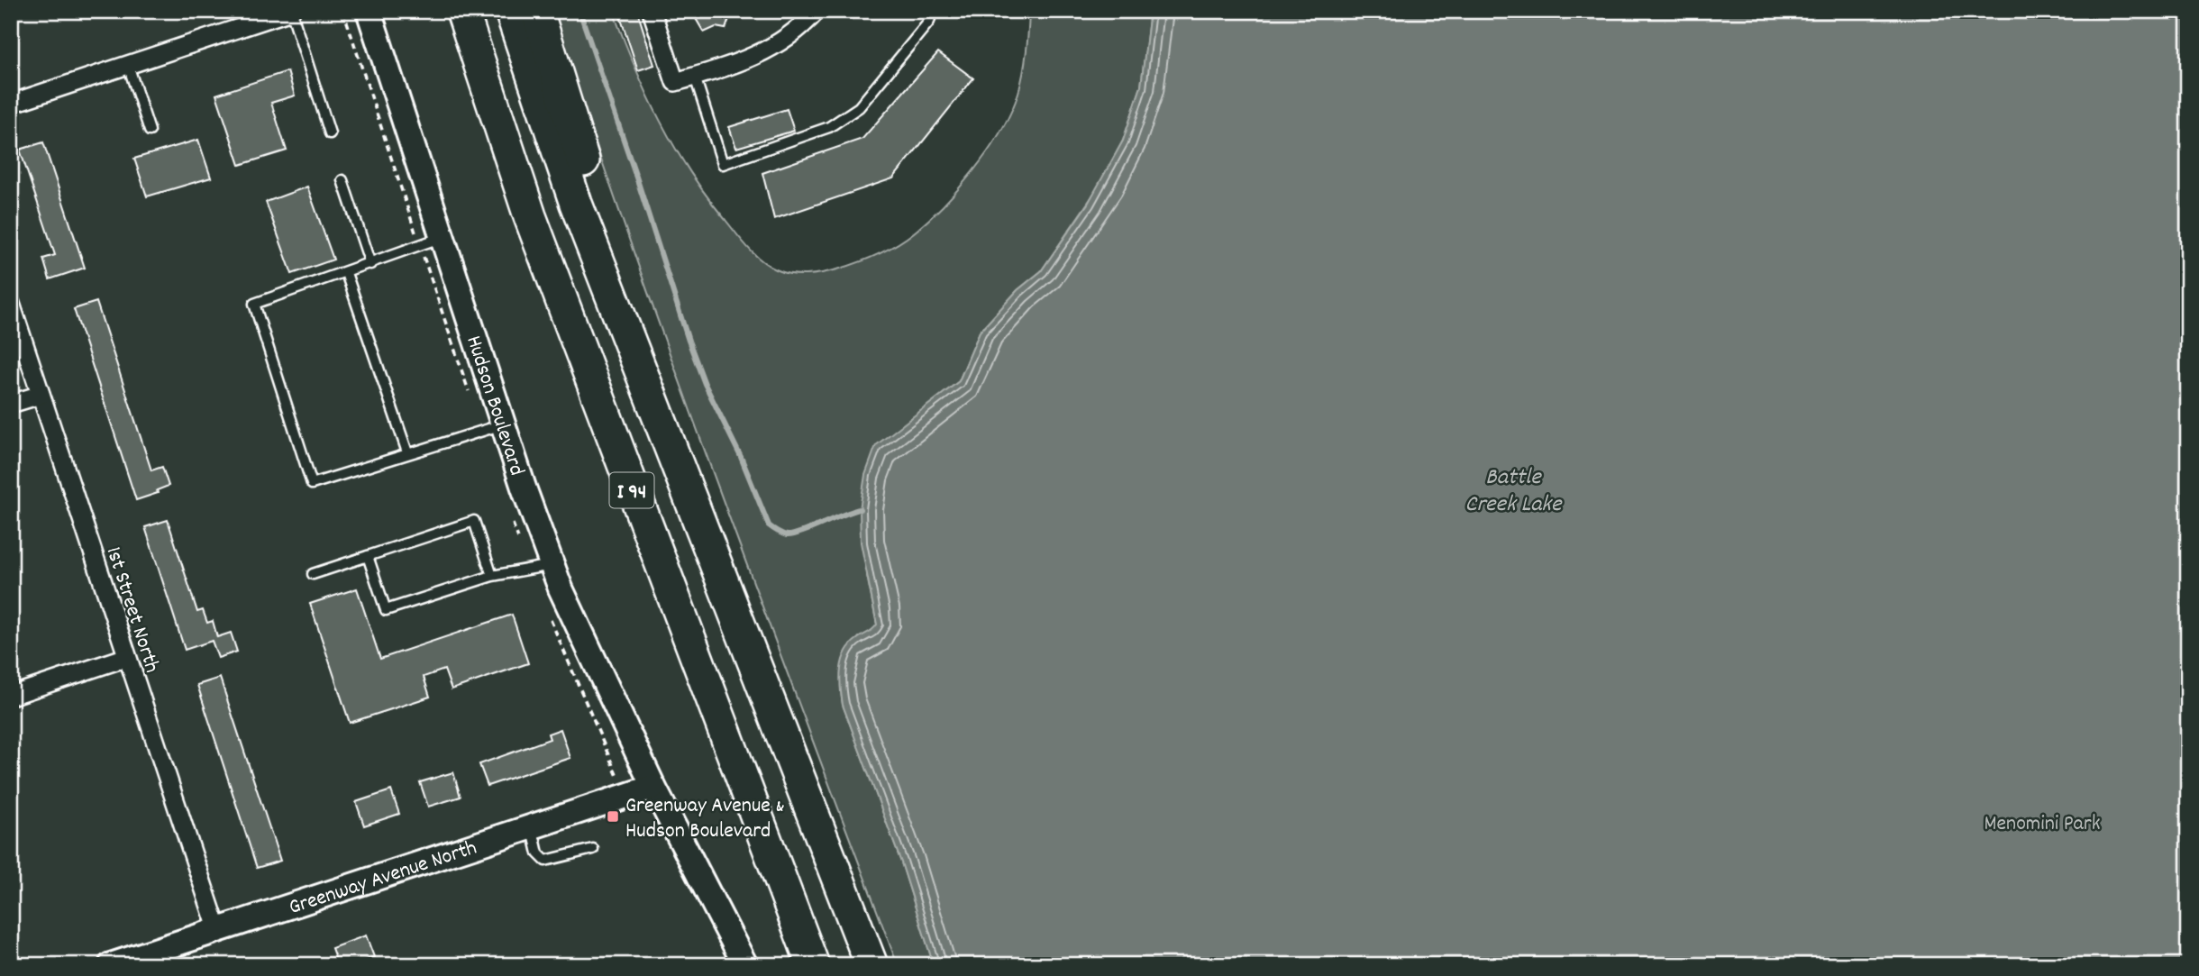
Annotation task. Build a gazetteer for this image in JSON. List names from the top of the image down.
{
  "streets": {
    "highway": ["I 94"],
    "street": ["Hudson Boulevard", "1st Street North", "Greenway Avenue North"]
  },
  "crossings": [
    ["Hudson Boulevard", "Greenway Avenue North"],
    ["1st Street North", "Greenway Avenue North"]
  ],
  "water": ["Battle Creek Lake"],
  "parks": ["Menomini Park"],
  "places": {
    "transit": ["Greenway Avenue & Hudson Boulevard"]
  }
}
